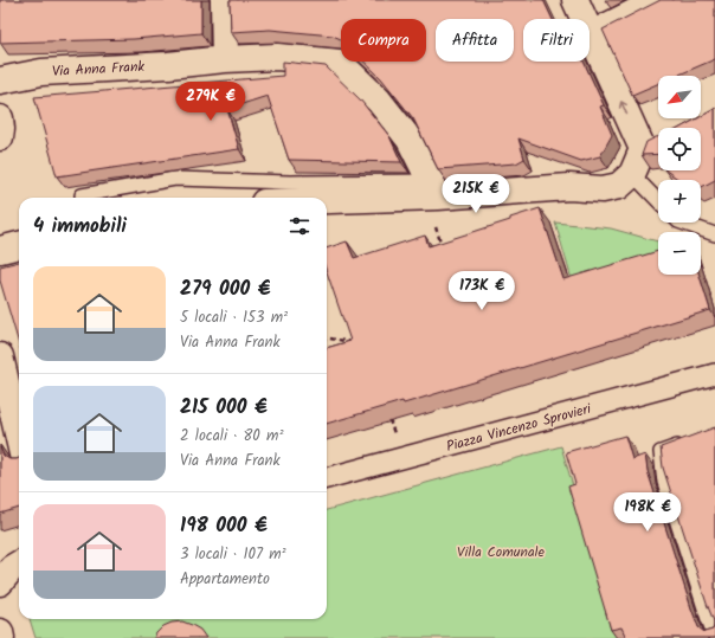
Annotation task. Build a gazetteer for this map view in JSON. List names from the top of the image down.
{
  "streets": {
    "street": ["Via Anna Frank", "Piazza Vincenzo Sprovieri"]
  },
  "parks": ["Villa Comunale"],
  "north": "bottom left",
  "page": {
    "chip": ["Compra", "Affitta", "Filtri"],
    "map_buttons": ["+", "−"],
    "price": [
      "279K €",
      "215K €",
      "173K €",
      "198K €"
    ],
    "heading": "4 immobili",
    "list": [
      {
        "name": "279 000 €",
        "note": "5 locali · 153 m² · Via Anna Frank"
      },
      {
        "name": "215 000 €",
        "note": "2 locali · 80 m² · Via Anna Frank"
      },
      {
        "name": "198 000 €",
        "note": "3 locali · 107 m² · Appartamento"
      }
    ]
  }
}
